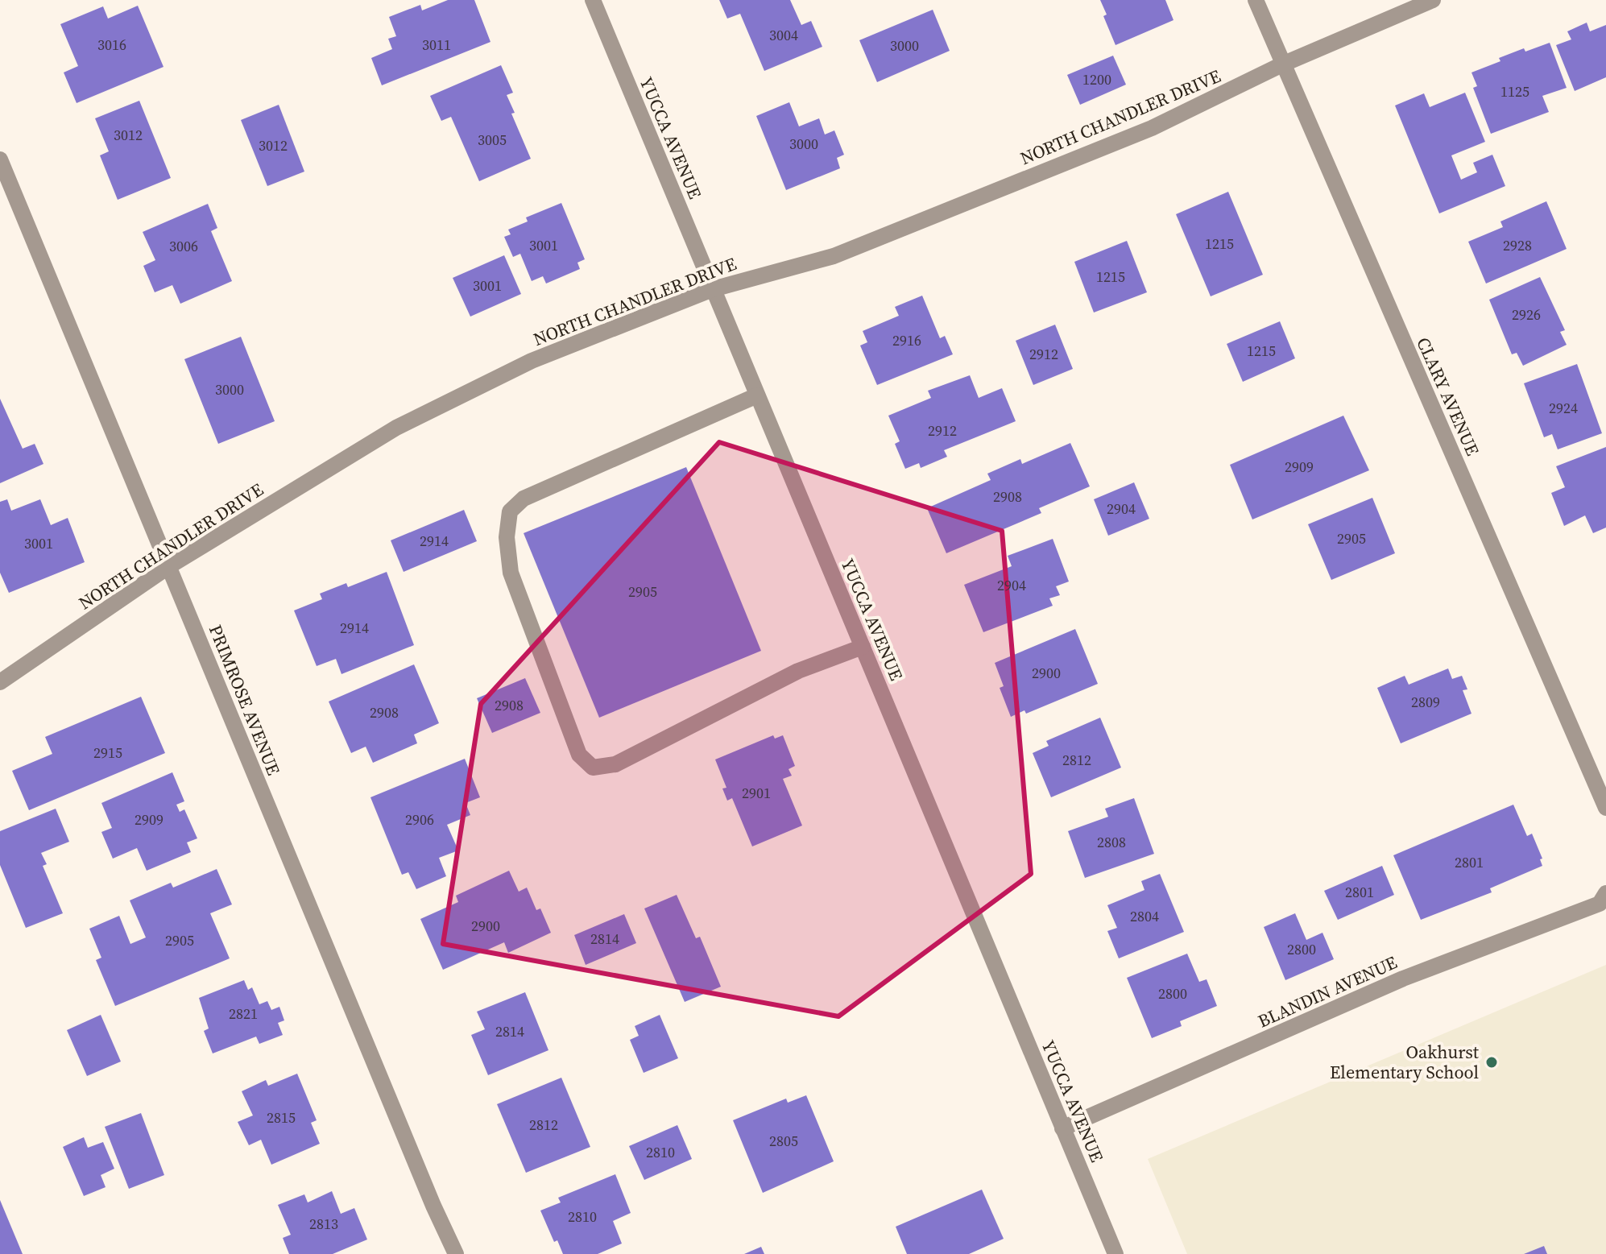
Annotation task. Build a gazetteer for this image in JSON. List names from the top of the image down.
{
  "streets": {
    "street": [
      "NORTH CHANDLER DRIVE",
      "YUCCA AVENUE",
      "CLARY AVENUE",
      "PRIMROSE AVENUE",
      "BLANDIN AVENUE"
    ]
  },
  "crossings": [
    ["NORTH CHANDLER DRIVE", "YUCCA AVENUE"],
    ["NORTH CHANDLER DRIVE", "CLARY AVENUE"],
    ["NORTH CHANDLER DRIVE", "PRIMROSE AVENUE"],
    ["YUCCA AVENUE", "BLANDIN AVENUE"]
  ],
  "places": ["Oakhurst Elementary School"],
  "house_numbers": [
    "3004",
    "3016",
    "3011",
    "3000",
    "1200",
    "1125",
    "3012",
    "3005",
    "3000",
    "3012",
    "1215",
    "3001",
    "2928",
    "3006",
    "1215",
    "3001",
    "2926",
    "2916",
    "1215",
    "2912",
    "3000",
    "2924",
    "2912",
    "2909",
    "2908",
    "2904",
    "2905",
    "2914",
    "3001",
    "2904",
    "2905",
    "2914",
    "2900",
    "2809",
    "2908",
    "2908",
    "2915",
    "2812",
    "2901",
    "2909",
    "2906",
    "2808",
    "2801",
    "2801",
    "2804",
    "2900",
    "2814",
    "2905",
    "2800",
    "2800",
    "2821",
    "2814",
    "2815",
    "2812",
    "2805",
    "2810",
    "2810",
    "2813"
  ]
}
